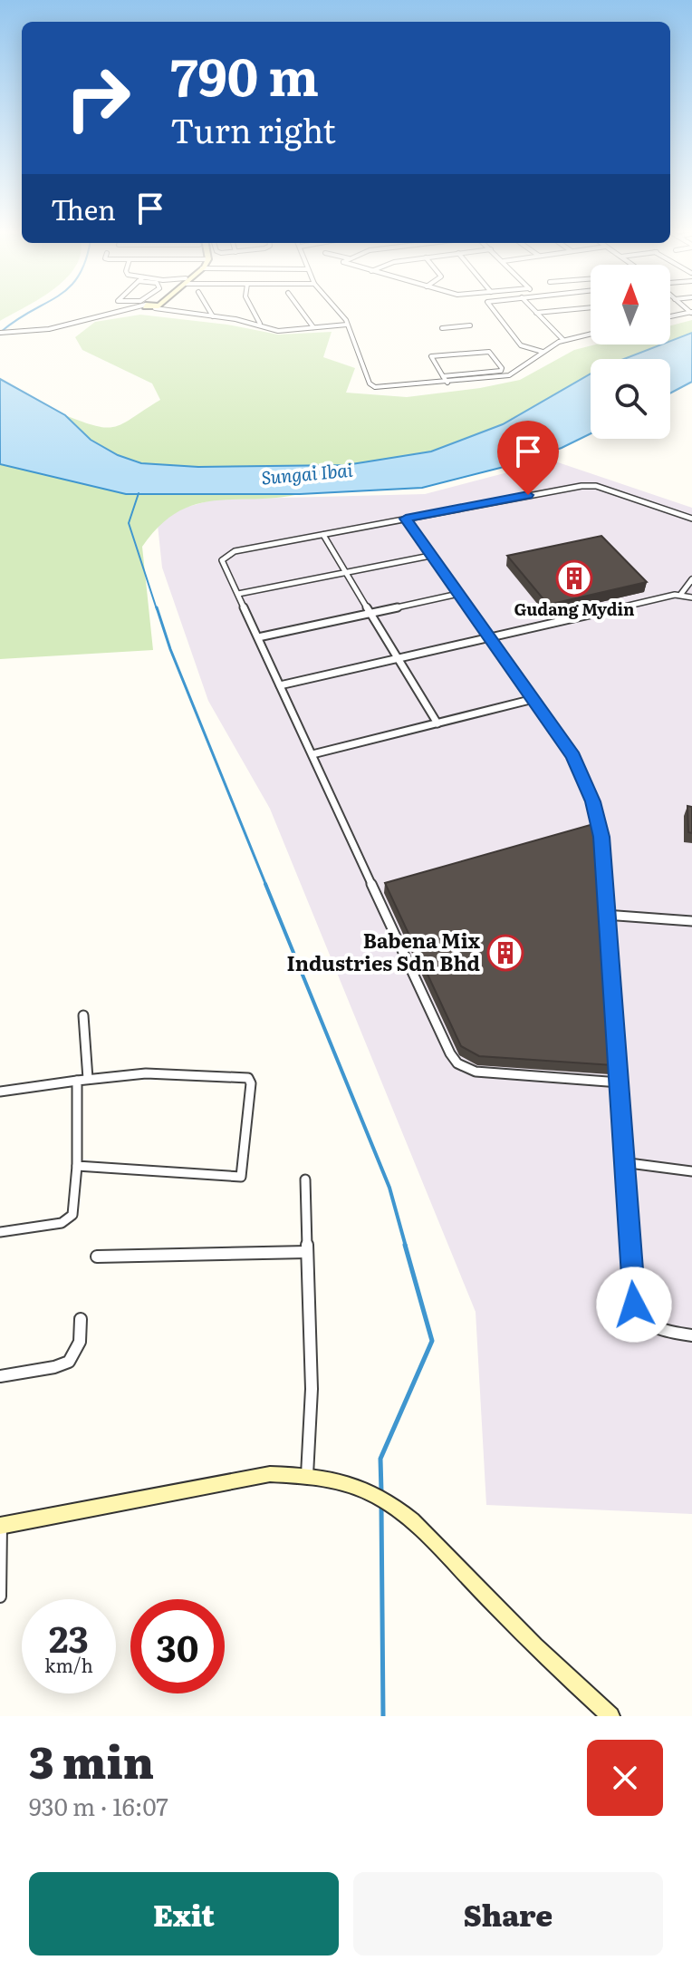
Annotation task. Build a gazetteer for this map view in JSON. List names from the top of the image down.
{
  "water": ["Sungai Ibai"],
  "places": {
    "building": ["Gudang Mydin", "Babena Mix Industries Sdn Bhd"]
  },
  "north": "top",
  "page": {
    "turn": ["790 m", "Turn right"],
    "then": "Then",
    "speed": "23 km/h",
    "limit": "30",
    "heading": ["3 min", "930 m · 16:07"],
    "buttons": ["Exit", "Share"]
  }
}
